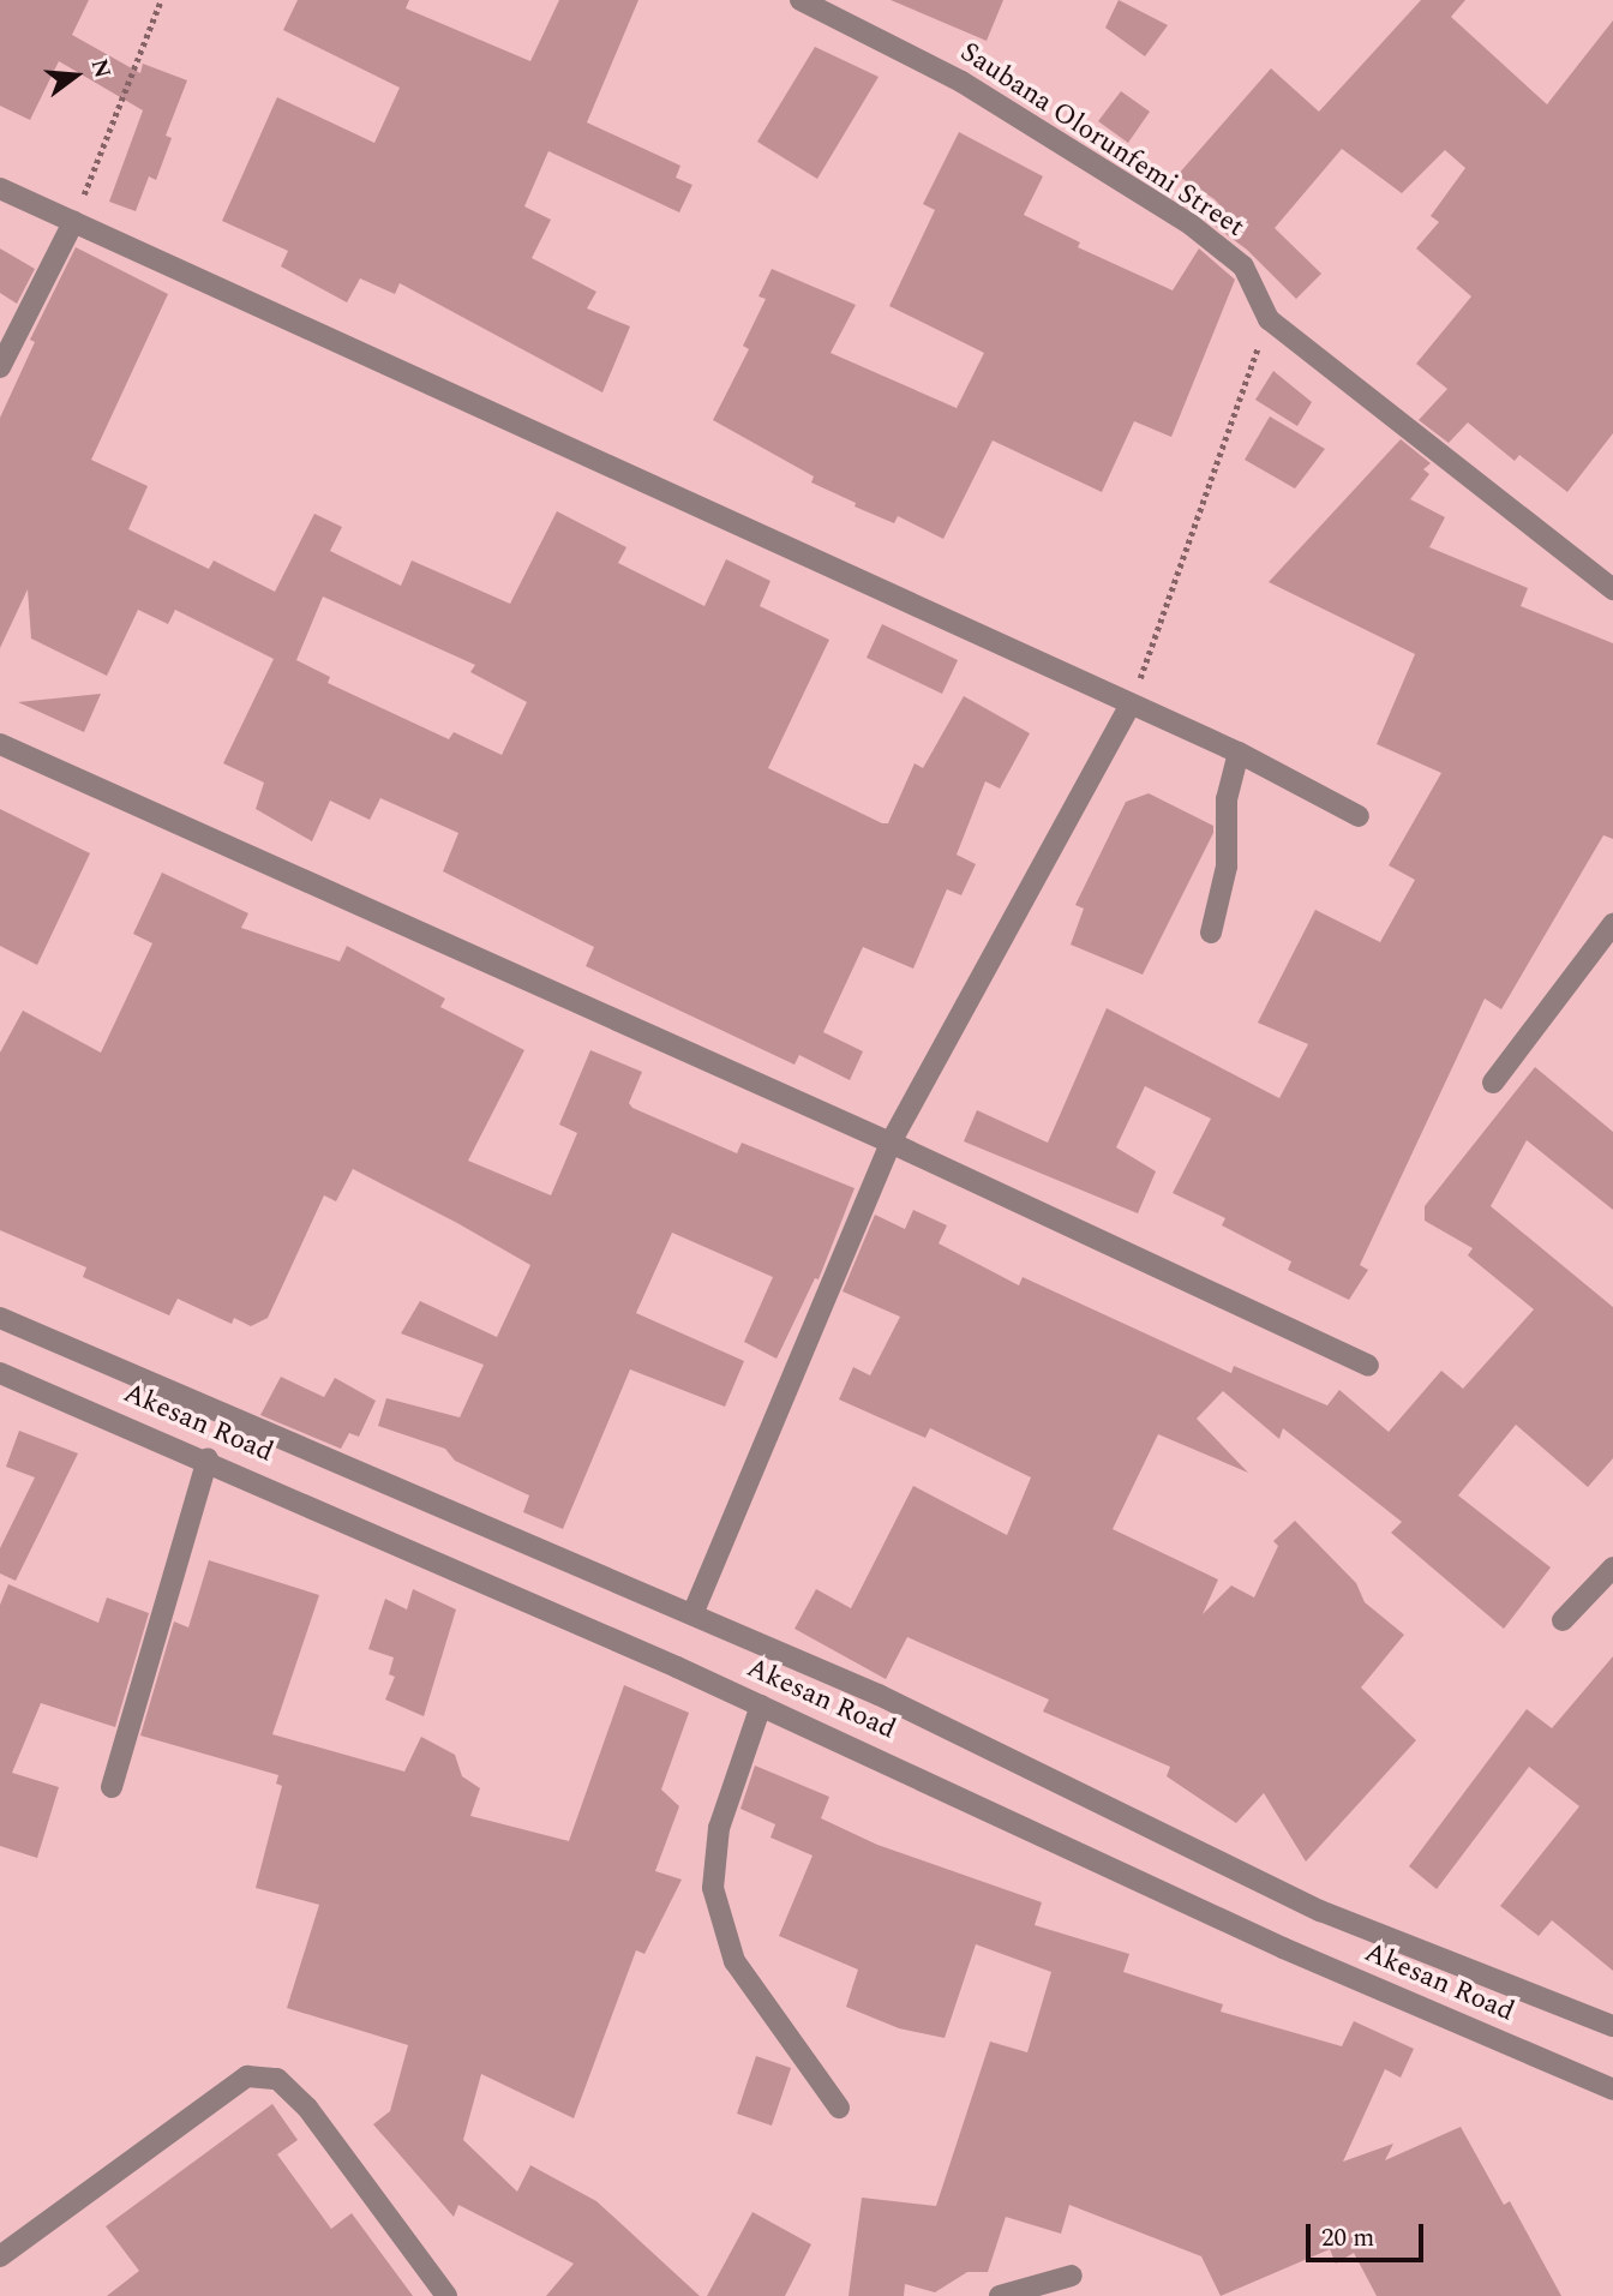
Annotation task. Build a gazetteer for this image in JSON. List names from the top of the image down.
{
  "streets": {
    "street": ["Saubana Olorunfemi Street", "Akesan Road"]
  },
  "scale_bar": "20 m",
  "north": "right"
}
